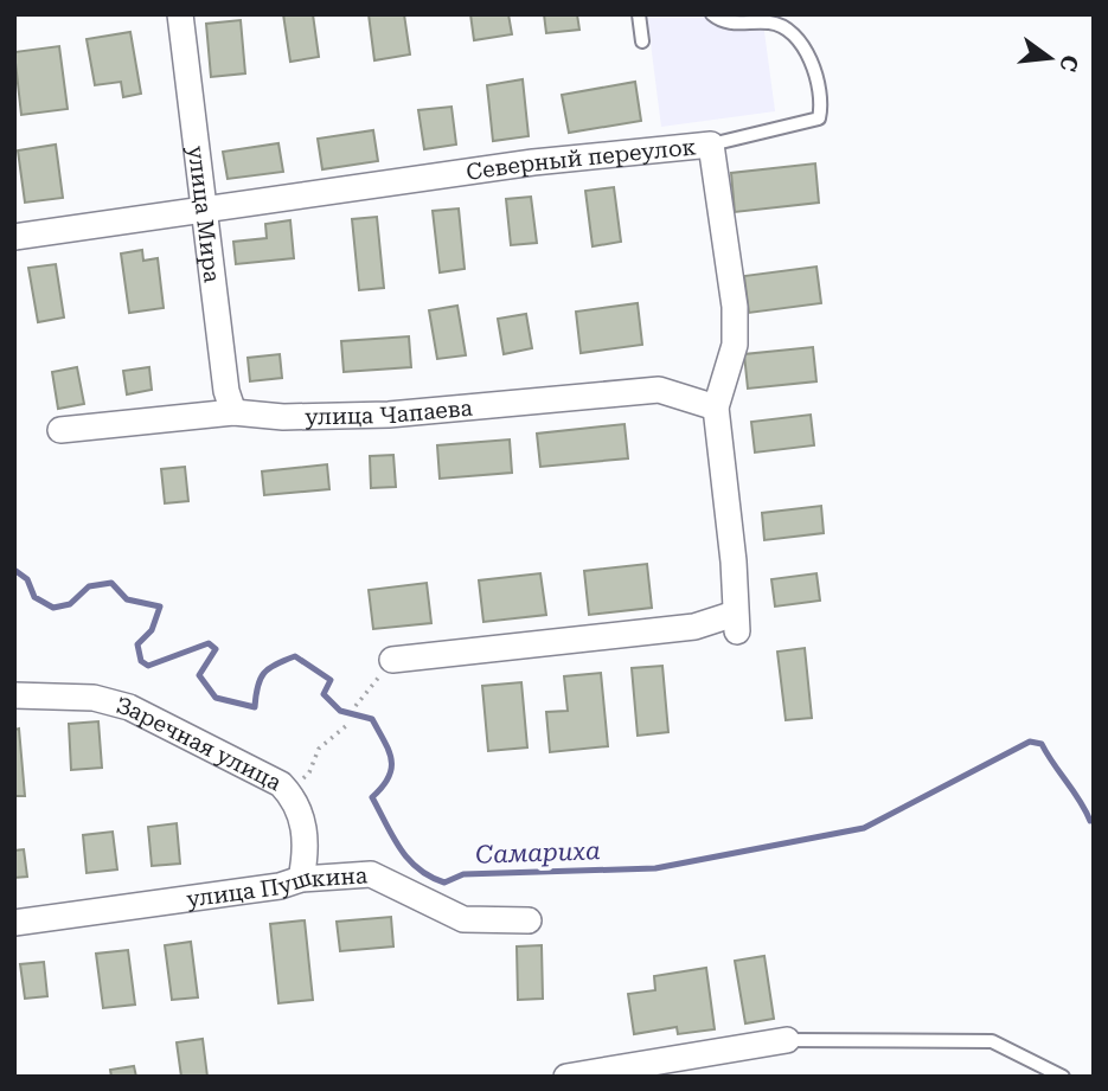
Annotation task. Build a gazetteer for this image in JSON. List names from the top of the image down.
{
  "streets": {
    "street": [
      "Северный переулок",
      "улица Мира",
      "улица Чапаева",
      "Заречная улица",
      "улица Пушкина"
    ]
  },
  "crossings": [
    ["Северный переулок", "улица Мира"],
    ["Северный переулок", "улица Чапаева"],
    ["улица Мира", "улица Чапаева"],
    ["Заречная улица", "улица Пушкина"]
  ],
  "water": ["Самариха"],
  "north": "right"
}
